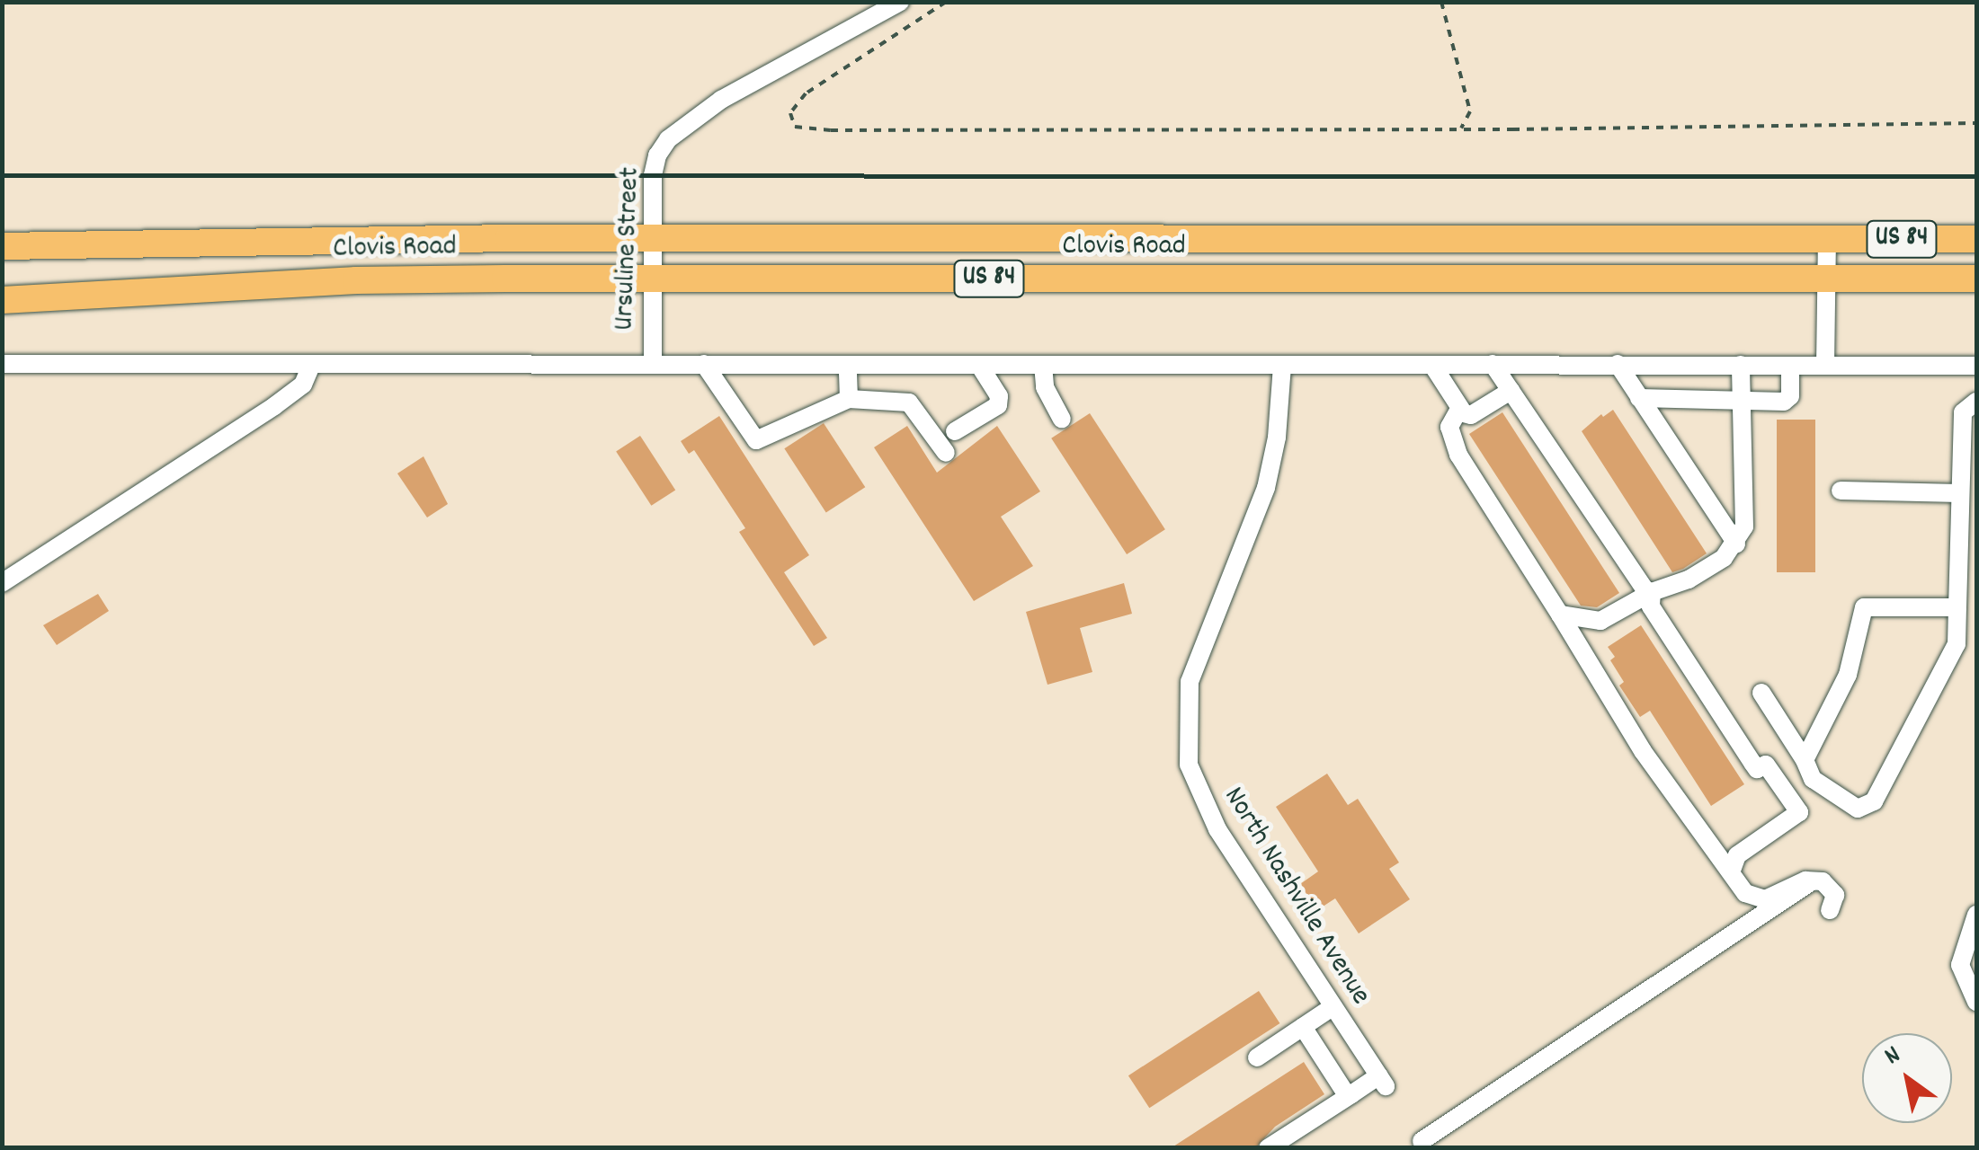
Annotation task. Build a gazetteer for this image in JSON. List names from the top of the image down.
{
  "streets": {
    "highway": ["US 84", "Clovis Road"],
    "street": ["Ursuline Street", "North Nashville Avenue"]
  },
  "crossings": [
    ["Clovis Road", "Ursuline Street"]
  ],
  "north": "top left"
}
